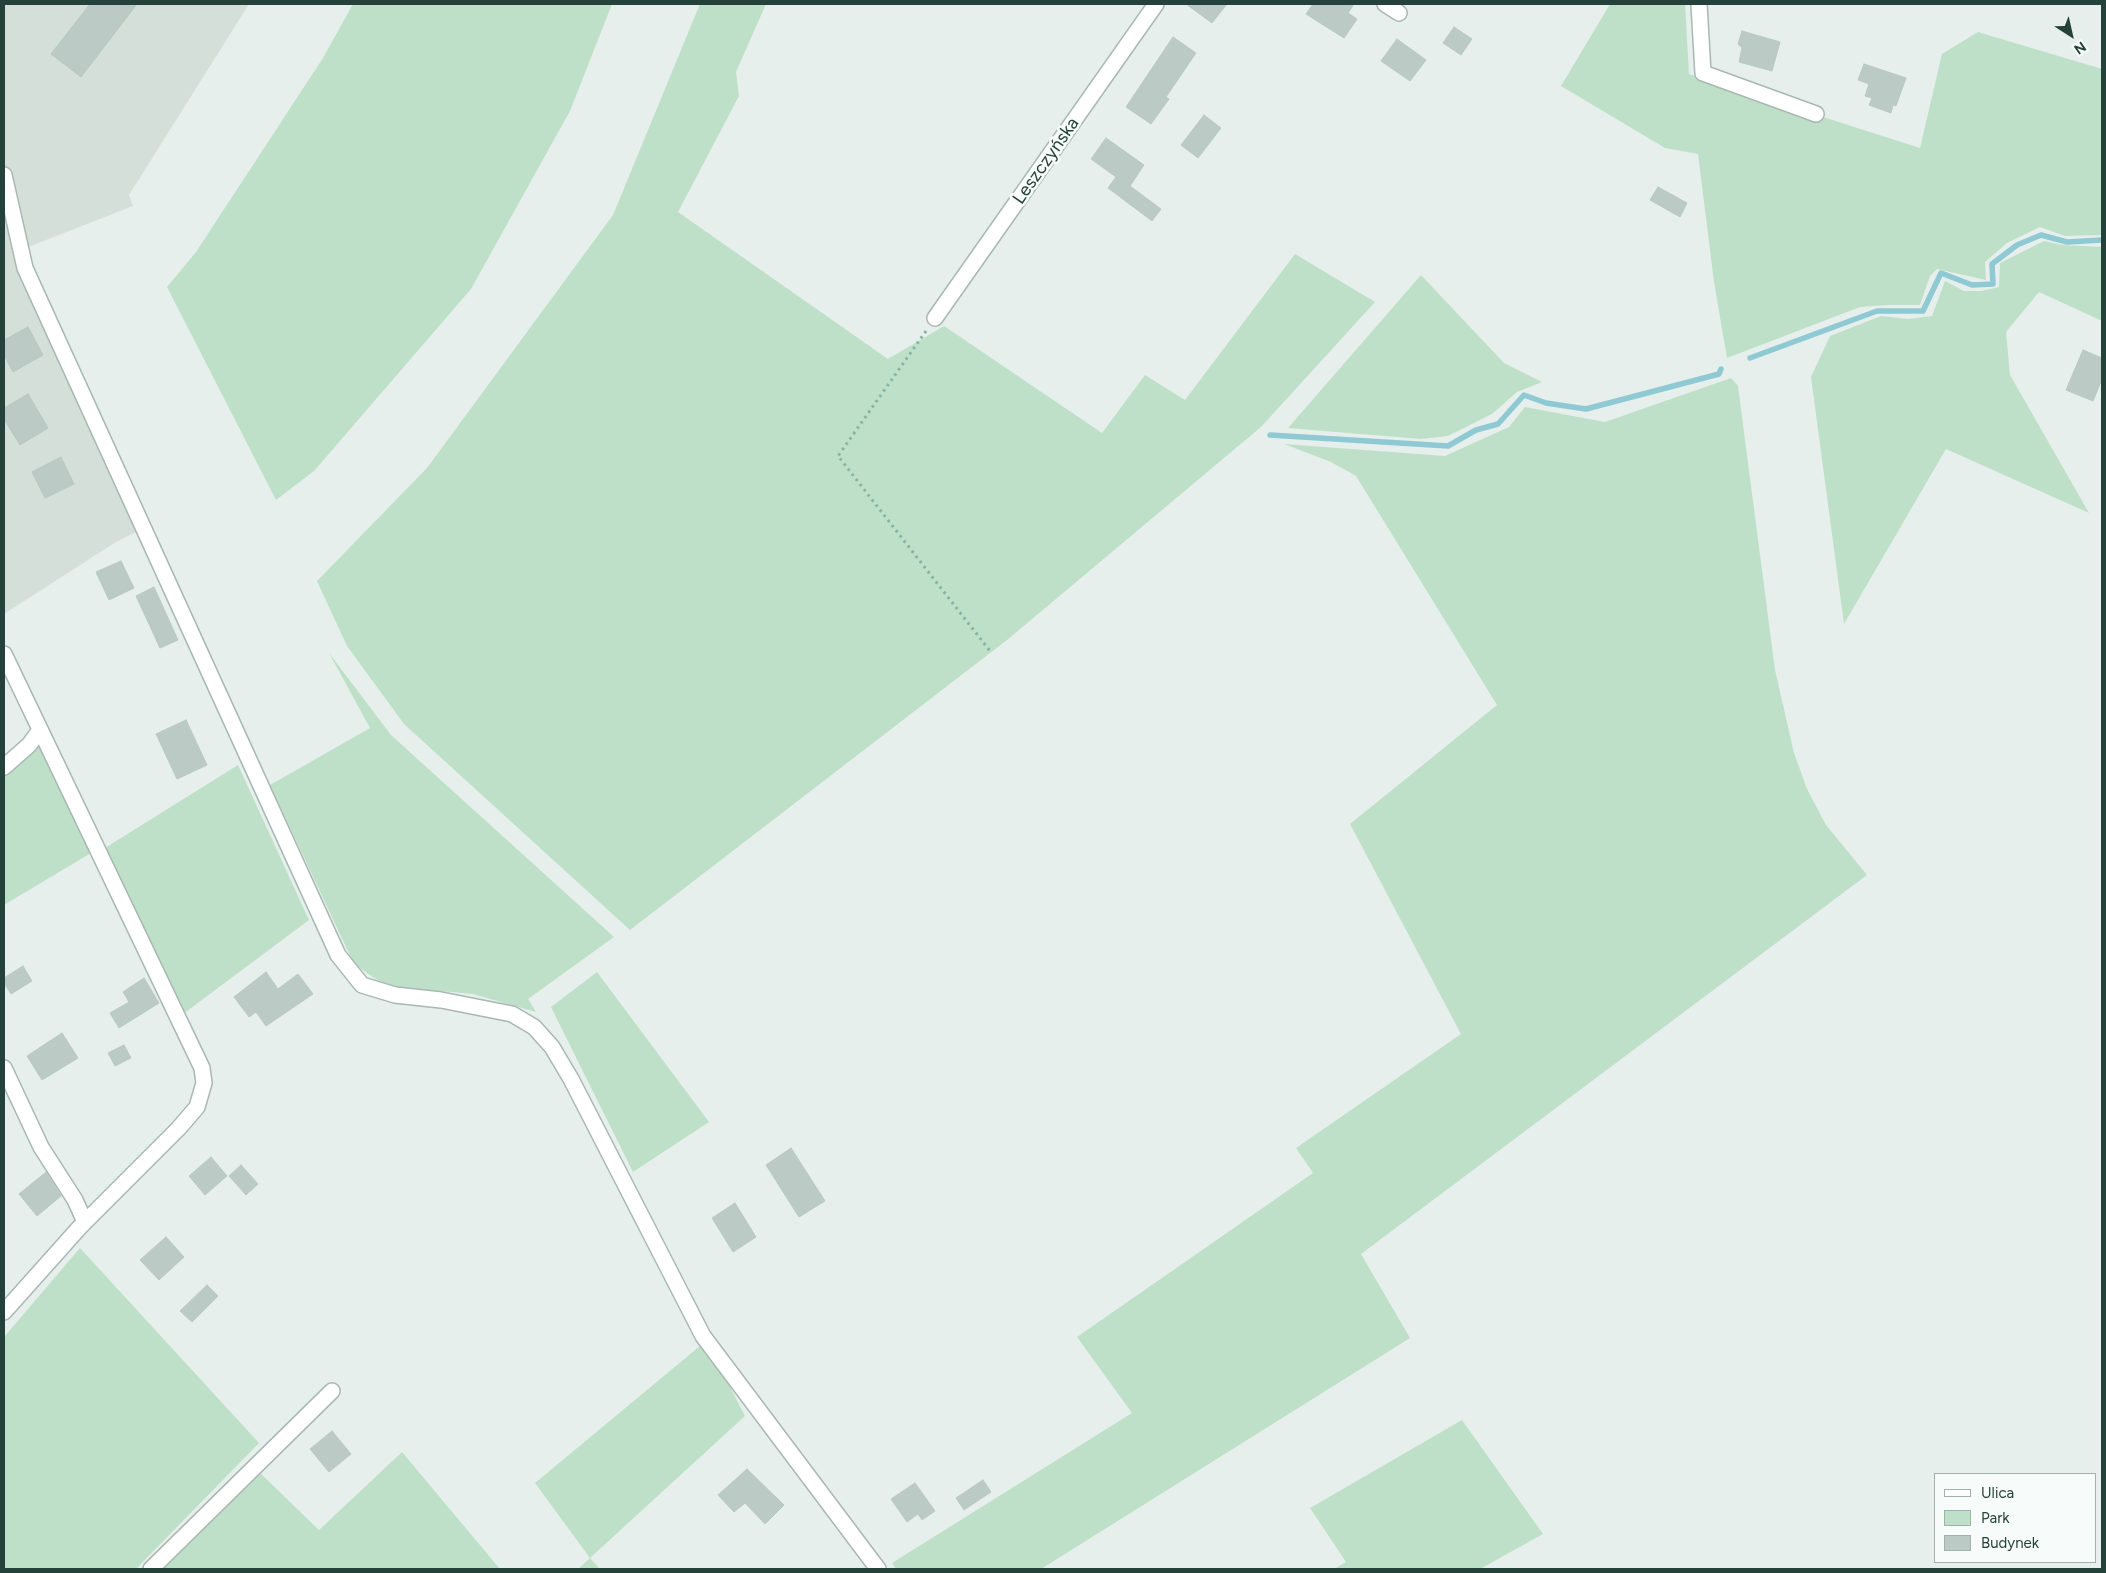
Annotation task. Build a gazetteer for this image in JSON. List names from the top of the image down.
{
  "streets": {
    "street": ["Leszczyńska"]
  },
  "legend": ["Ulica", "Park", "Budynek"],
  "north": "bottom right"
}
